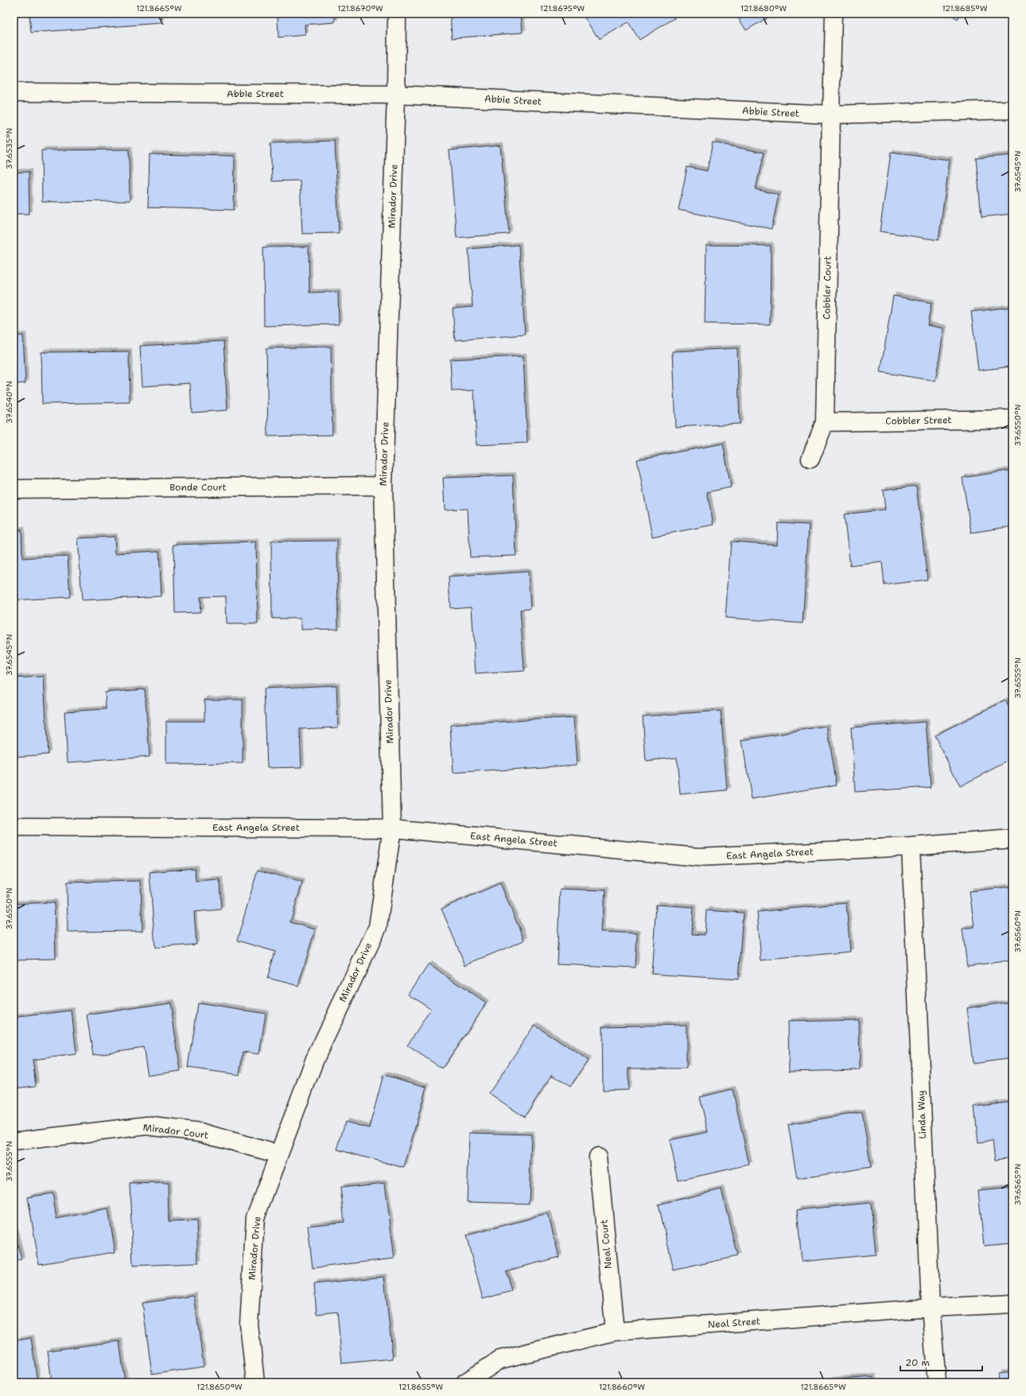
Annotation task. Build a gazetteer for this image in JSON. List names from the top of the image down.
{
  "streets": {
    "street": [
      "Abbie Street",
      "Mirador Drive",
      "Cobbler Court",
      "Cobbler Street",
      "Bonde Court",
      "East Angela Street",
      "Linda Way",
      "Mirador Court",
      "Neal Court",
      "Neal Street"
    ]
  },
  "crossings": [
    ["Abbie Street", "Mirador Drive"],
    ["Abbie Street", "Cobbler Court"],
    ["Mirador Drive", "Bonde Court"],
    ["Mirador Drive", "East Angela Street"],
    ["Mirador Drive", "Mirador Court"],
    ["Cobbler Court", "Cobbler Street"],
    ["East Angela Street", "Linda Way"],
    ["Linda Way", "Neal Street"],
    ["Neal Court", "Neal Street"]
  ],
  "scale_bar": "20 m",
  "coordinates": [
    "121.8665°W",
    "121.8670°W",
    "121.8675°W",
    "121.8680°W",
    "121.8685°W",
    "37.6535°N",
    "37.6545°N",
    "37.6540°N",
    "37.6550°N",
    "37.6555°N",
    "37.6560°N",
    "37.6565°N",
    "121.8650°W",
    "121.8655°W",
    "121.8660°W"
  ]
}
